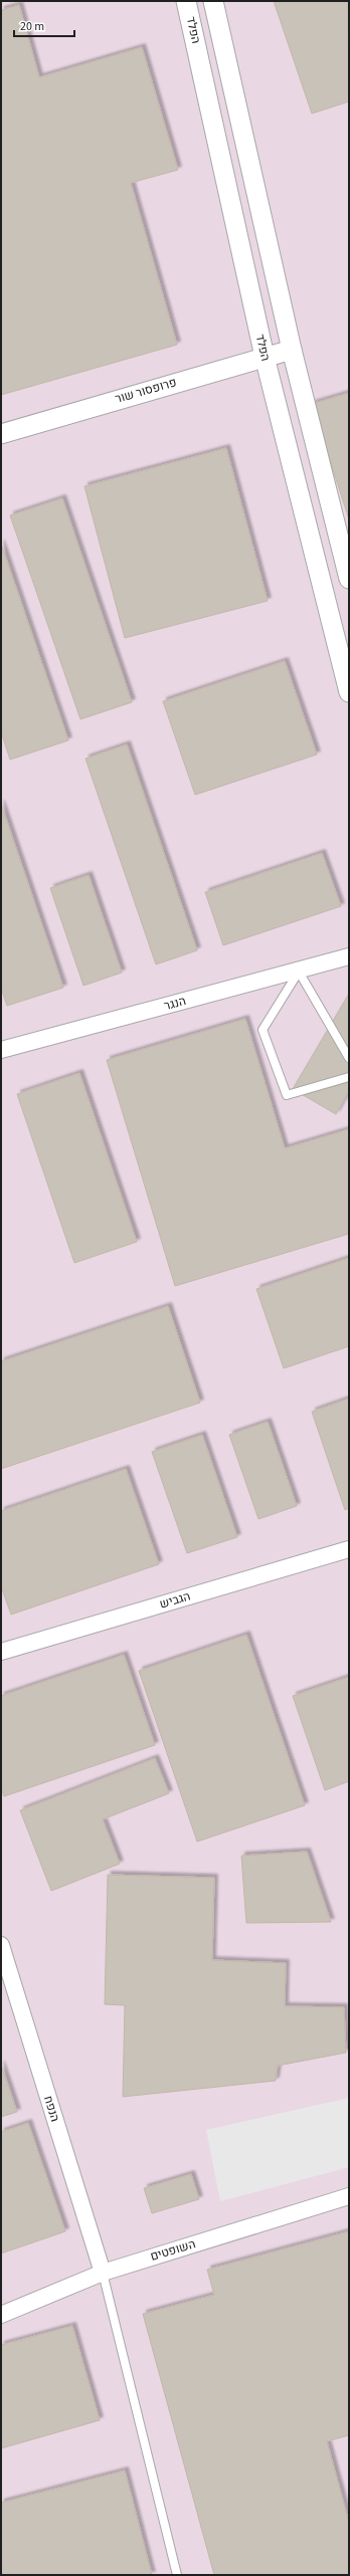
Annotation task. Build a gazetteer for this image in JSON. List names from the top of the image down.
{
  "streets": {
    "street": [
      "הפלד",
      "פרופסור שור",
      "הנגר",
      "הגביש",
      "הנפח",
      "השופטים"
    ]
  },
  "crossings": [
    ["הפלד", "פרופסור שור"],
    ["הנפח", "השופטים"]
  ],
  "scale_bar": "20 m"
}
